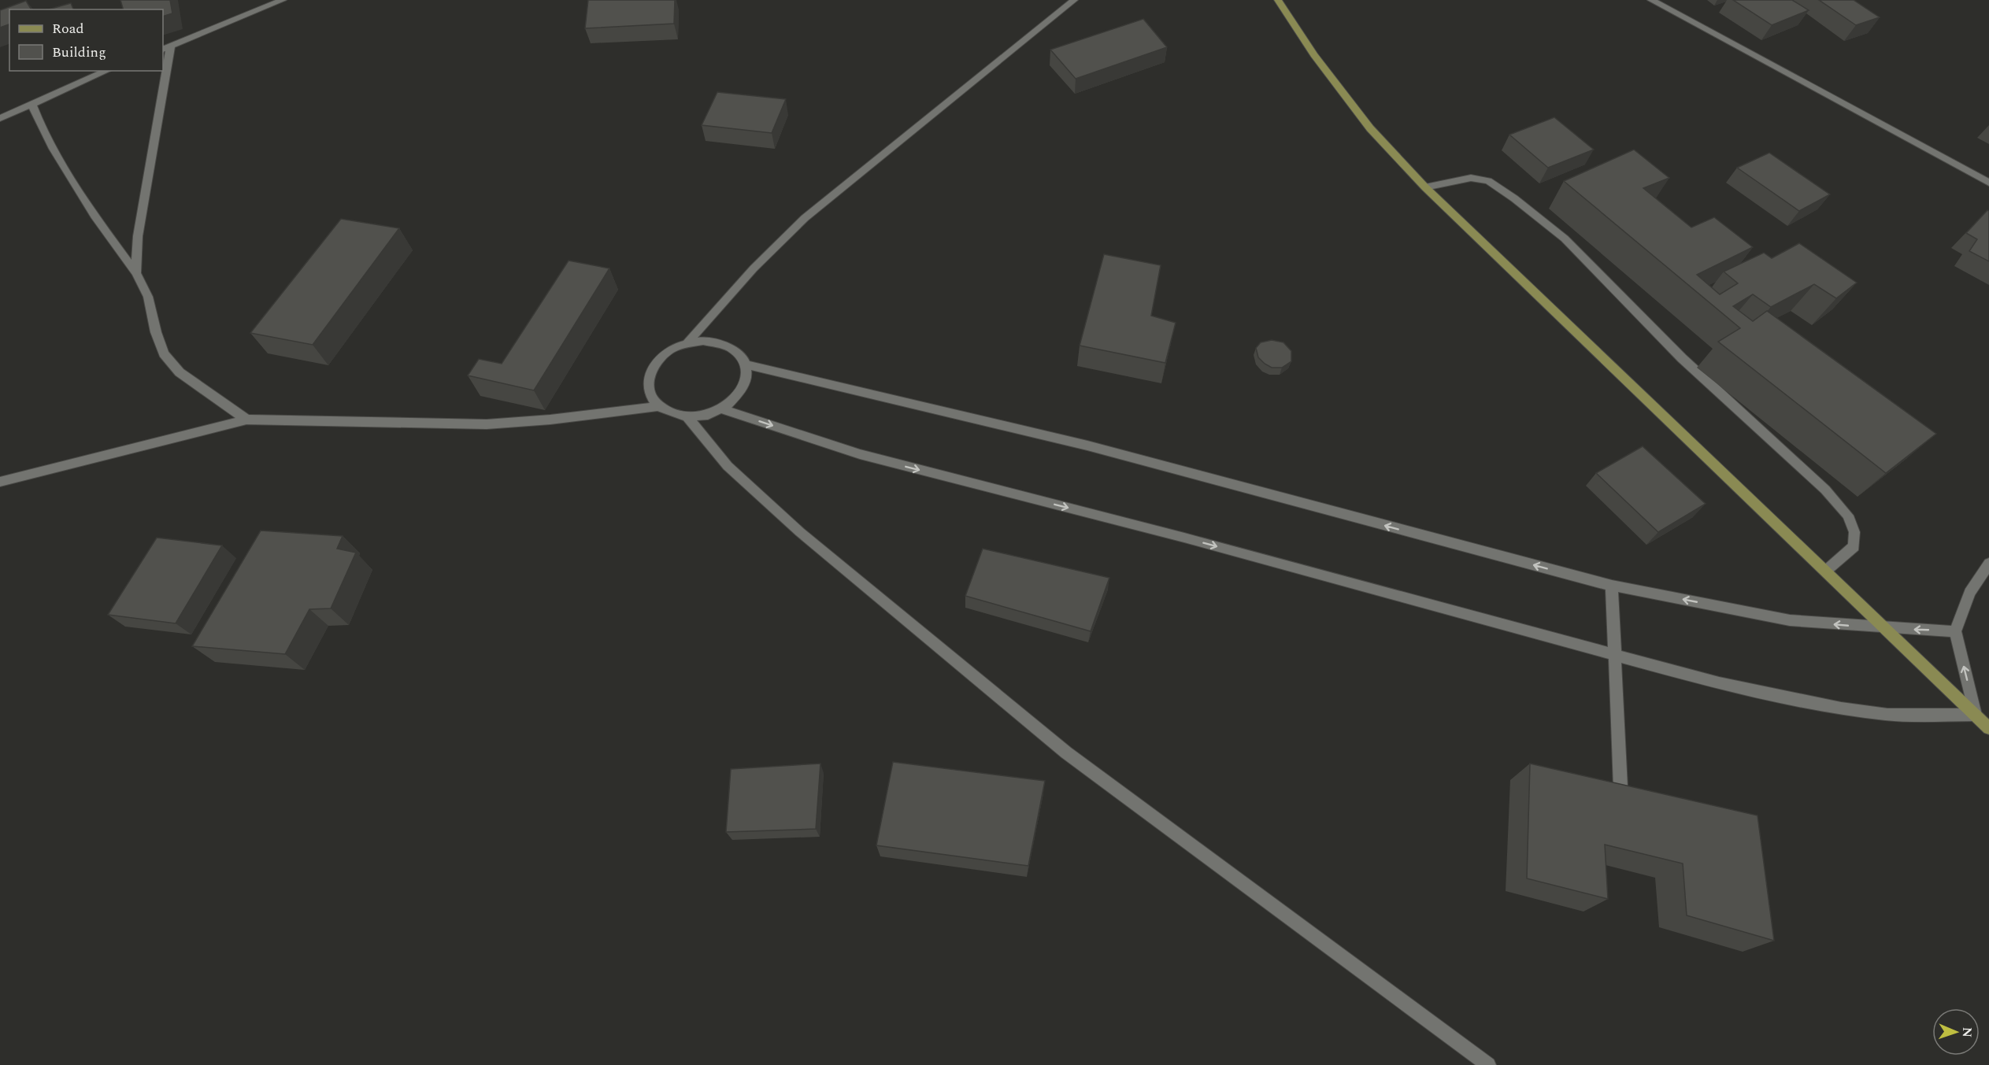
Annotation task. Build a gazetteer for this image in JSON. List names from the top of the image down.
{
  "legend": ["Road", "Building"],
  "north": "right"
}
